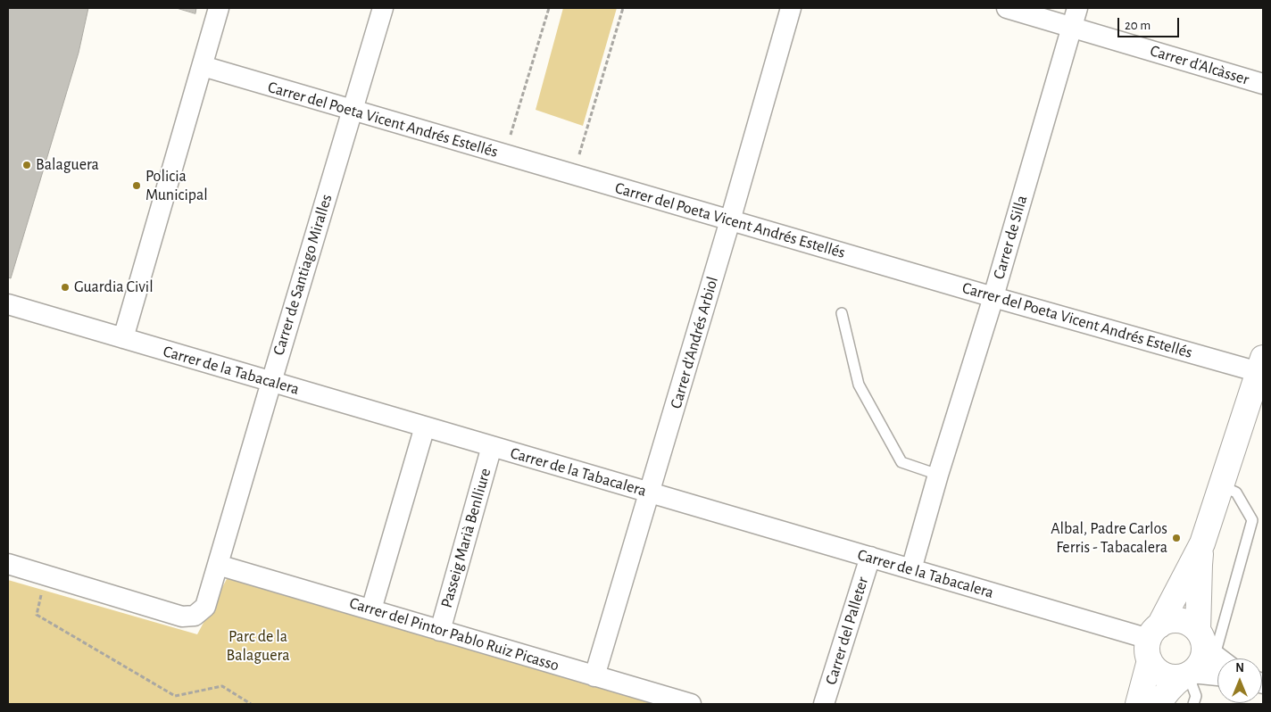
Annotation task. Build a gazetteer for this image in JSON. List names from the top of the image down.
{
  "streets": {
    "street": [
      "Carrer d'Alcàsser",
      "Carrer del Poeta Vicent Andrés Estellés",
      "Carrer de Silla",
      "Carrer de Santiago Miralles",
      "Carrer d'Andrés Arbiol",
      "Carrer de la Tabacalera",
      "Passeig Marià Benlliure",
      "Carrer del Palleter",
      "Carrer del Pintor Pablo Ruiz Picasso"
    ]
  },
  "crossings": [
    ["Carrer d'Alcàsser", "Carrer de Silla"],
    ["Carrer del Poeta Vicent Andrés Estellés", "Carrer de Silla"],
    ["Carrer del Poeta Vicent Andrés Estellés", "Carrer de Santiago Miralles"],
    ["Carrer del Poeta Vicent Andrés Estellés", "Carrer d'Andrés Arbiol"],
    ["Carrer de Silla", "Carrer de la Tabacalera"],
    ["Carrer de Santiago Miralles", "Carrer de la Tabacalera"],
    ["Carrer de Santiago Miralles", "Carrer del Pintor Pablo Ruiz Picasso"],
    ["Carrer d'Andrés Arbiol", "Carrer de la Tabacalera"],
    ["Carrer d'Andrés Arbiol", "Carrer del Pintor Pablo Ruiz Picasso"],
    ["Carrer de la Tabacalera", "Passeig Marià Benlliure"],
    ["Carrer de la Tabacalera", "Carrer del Palleter"],
    ["Passeig Marià Benlliure", "Carrer del Pintor Pablo Ruiz Picasso"]
  ],
  "parks": ["Parc de la Balaguera"],
  "places": [
    "Balaguera",
    "Policia Municipal",
    "Guardia Civil",
    "Albal, Padre Carlos Ferris - Tabacalera"
  ],
  "scale_bar": "20 m",
  "north": "top"
}
